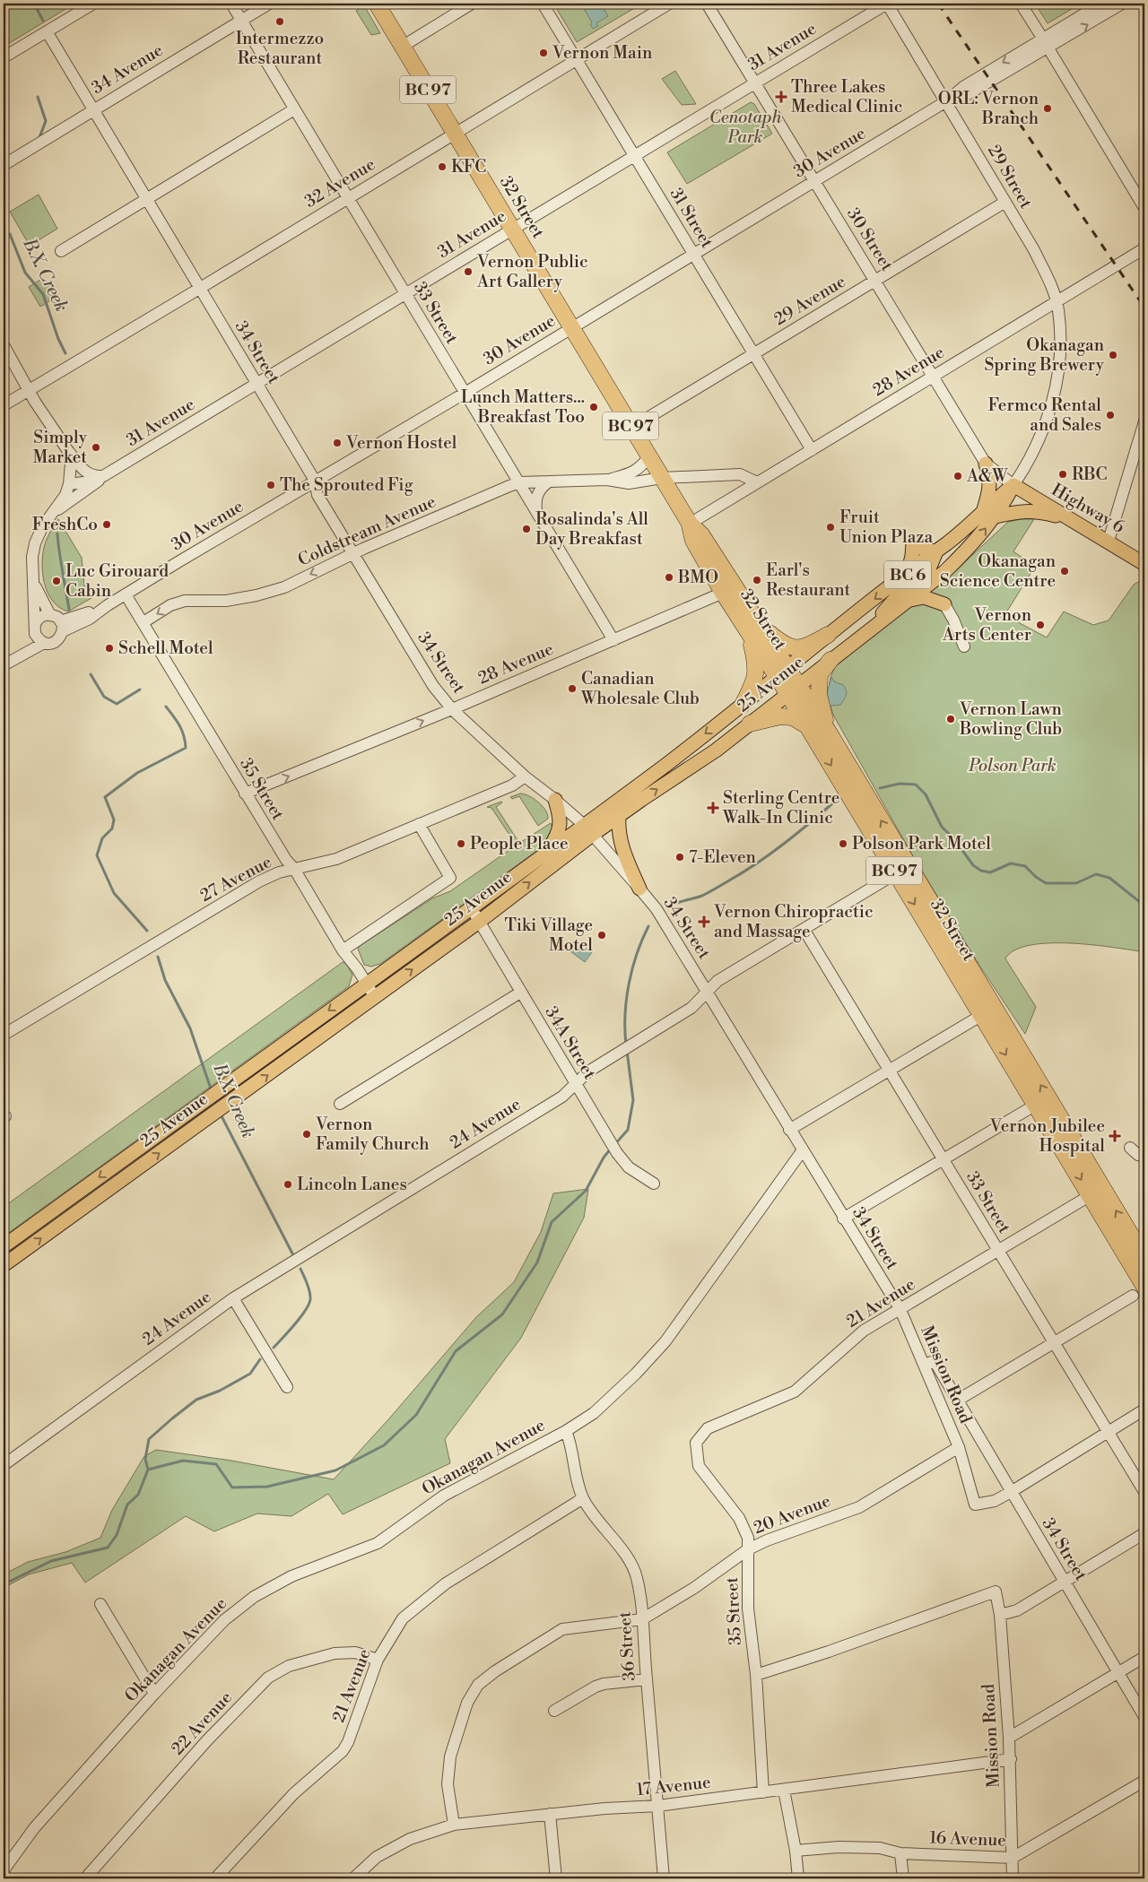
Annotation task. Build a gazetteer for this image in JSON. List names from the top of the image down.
{
  "streets": {
    "highway": ["BC 97", "32 Street"],
    "main road": ["Highway 6", "BC 6", "25 Avenue"],
    "street": [
      "31 Avenue",
      "34 Avenue",
      "30 Avenue",
      "29 Street",
      "32 Avenue",
      "31 Street",
      "30 Street",
      "29 Avenue",
      "33 Street",
      "34 Street",
      "28 Avenue",
      "Coldstream Avenue",
      "35 Street",
      "27 Avenue",
      "34A Street",
      "24 Avenue",
      "21 Avenue",
      "Mission Road",
      "Okanagan Avenue",
      "20 Avenue",
      "36 Street",
      "22 Avenue",
      "17 Avenue",
      "16 Avenue"
    ]
  },
  "crossings": [
    ["31 Avenue", "29 Street"],
    ["31 Avenue", "32 Street"],
    ["31 Avenue", "31 Street"],
    ["31 Avenue", "30 Street"],
    ["31 Avenue", "33 Street"],
    ["31 Avenue", "34 Street"],
    ["34 Avenue", "33 Street"],
    ["34 Avenue", "34 Street"],
    ["30 Avenue", "29 Street"],
    ["30 Avenue", "32 Street"],
    ["30 Avenue", "31 Street"],
    ["30 Avenue", "30 Street"],
    ["30 Avenue", "33 Street"],
    ["30 Avenue", "34 Street"],
    ["30 Avenue", "35 Street"],
    ["29 Street", "29 Avenue"],
    ["29 Street", "28 Avenue"],
    ["29 Street", "25 Avenue"],
    ["32 Avenue", "32 Street"],
    ["32 Avenue", "31 Street"],
    ["32 Avenue", "33 Street"],
    ["32 Avenue", "34 Street"],
    ["32 Street", "29 Avenue"],
    ["32 Street", "28 Avenue"],
    ["32 Street", "Coldstream Avenue"],
    ["32 Street", "25 Avenue"],
    ["32 Street", "24 Avenue"],
    ["32 Street", "21 Avenue"],
    ["31 Street", "29 Avenue"],
    ["31 Street", "28 Avenue"],
    ["30 Street", "29 Avenue"],
    ["30 Street", "28 Avenue"],
    ["30 Street", "Highway 6"],
    ["30 Street", "25 Avenue"],
    ["33 Street", "28 Avenue"],
    ["33 Street", "Coldstream Avenue"],
    ["33 Street", "24 Avenue"],
    ["33 Street", "21 Avenue"],
    ["34 Street", "28 Avenue"],
    ["34 Street", "Coldstream Avenue"],
    ["34 Street", "25 Avenue"],
    ["34 Street", "27 Avenue"],
    ["34 Street", "24 Avenue"],
    ["34 Street", "21 Avenue"],
    ["34 Street", "Mission Road"],
    ["34 Street", "Okanagan Avenue"],
    ["28 Avenue", "Coldstream Avenue"],
    ["28 Avenue", "25 Avenue"],
    ["28 Avenue", "35 Street"],
    ["Highway 6", "25 Avenue"],
    ["Coldstream Avenue", "35 Street"],
    ["25 Avenue", "35 Street"],
    ["25 Avenue", "34A Street"],
    ["35 Street", "27 Avenue"],
    ["35 Street", "21 Avenue"],
    ["35 Street", "Mission Road"],
    ["35 Street", "20 Avenue"],
    ["35 Street", "17 Avenue"],
    ["34A Street", "24 Avenue"],
    ["21 Avenue", "Mission Road"],
    ["21 Avenue", "36 Street"],
    ["21 Avenue", "22 Avenue"],
    ["Mission Road", "20 Avenue"],
    ["Mission Road", "17 Avenue"],
    ["Mission Road", "16 Avenue"],
    ["Okanagan Avenue", "36 Street"],
    ["20 Avenue", "36 Street"],
    ["36 Street", "17 Avenue"]
  ],
  "water": ["B.X. Creek"],
  "parks": ["Cenotaph Park", "Polson Park"],
  "places": {
    "other": [
      "Intermezzo Restaurant",
      "Vernon Main",
      "ORL: Vernon Branch",
      "KFC",
      "Vernon Public Art Gallery",
      "Okanagan Spring Brewery",
      "Lunch Matters... Breakfast Too",
      "Fermco Rental and Sales",
      "Vernon Hostel",
      "Simply Market",
      "RBC",
      "A&W",
      "The Sprouted Fig",
      "FreshCo",
      "Fruit Union Plaza",
      "Rosalinda's All Day Breakfast",
      "Okanagan Science Centre",
      "BMO",
      "Earl's Restaurant",
      "Luc Girouard Cabin",
      "Vernon Arts Center",
      "Schell Motel",
      "Canadian Wholesale Club",
      "Vernon Lawn Bowling Club",
      "People Place",
      "Polson Park Motel",
      "7-Eleven",
      "Tiki Village Motel",
      "Vernon Family Church",
      "Lincoln Lanes"
    ],
    "health": [
      "Three Lakes Medical Clinic",
      "Sterling Centre Walk-In Clinic",
      "Vernon Chiropractic and Massage",
      "Vernon Jubilee Hospital"
    ]
  }
}
